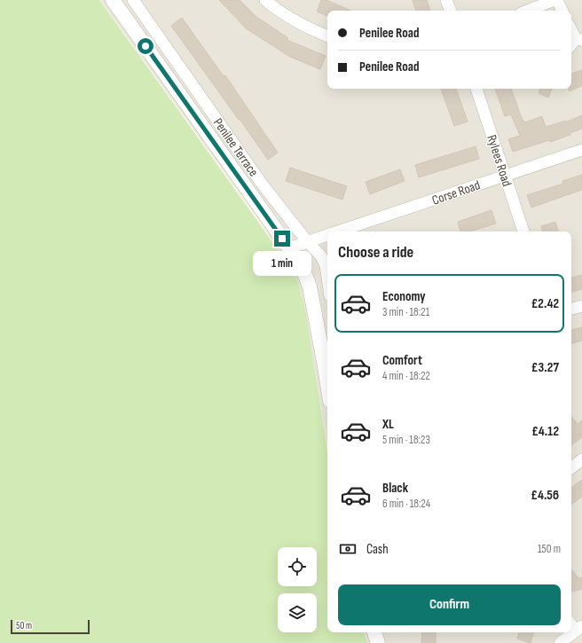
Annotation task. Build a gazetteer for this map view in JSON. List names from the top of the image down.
{
  "streets": {
    "street": ["Penilee Terrace", "Rylees Road", "Corse Road"]
  },
  "crossings": [
    ["Penilee Terrace", "Corse Road"],
    ["Rylees Road", "Corse Road"]
  ],
  "scale_bar": "50 m",
  "page": {
    "banner": ["Penilee Road", "Penilee Road"],
    "heading": "Choose a ride",
    "bubble": "1 min",
    "list": [
      {
        "name": "Economy",
        "note": "3 min · 18:21",
        "value": "£2.42"
      },
      {
        "name": "Comfort",
        "note": "4 min · 18:22",
        "value": "£3.27"
      },
      {
        "name": "XL",
        "note": "5 min · 18:23",
        "value": "£4.12"
      },
      {
        "name": "Black",
        "note": "6 min · 18:24",
        "value": "£4.56"
      }
    ],
    "pay": ["Cash", "150 m"],
    "buttons": "Confirm",
    "scale": "50 m"
  }
}
